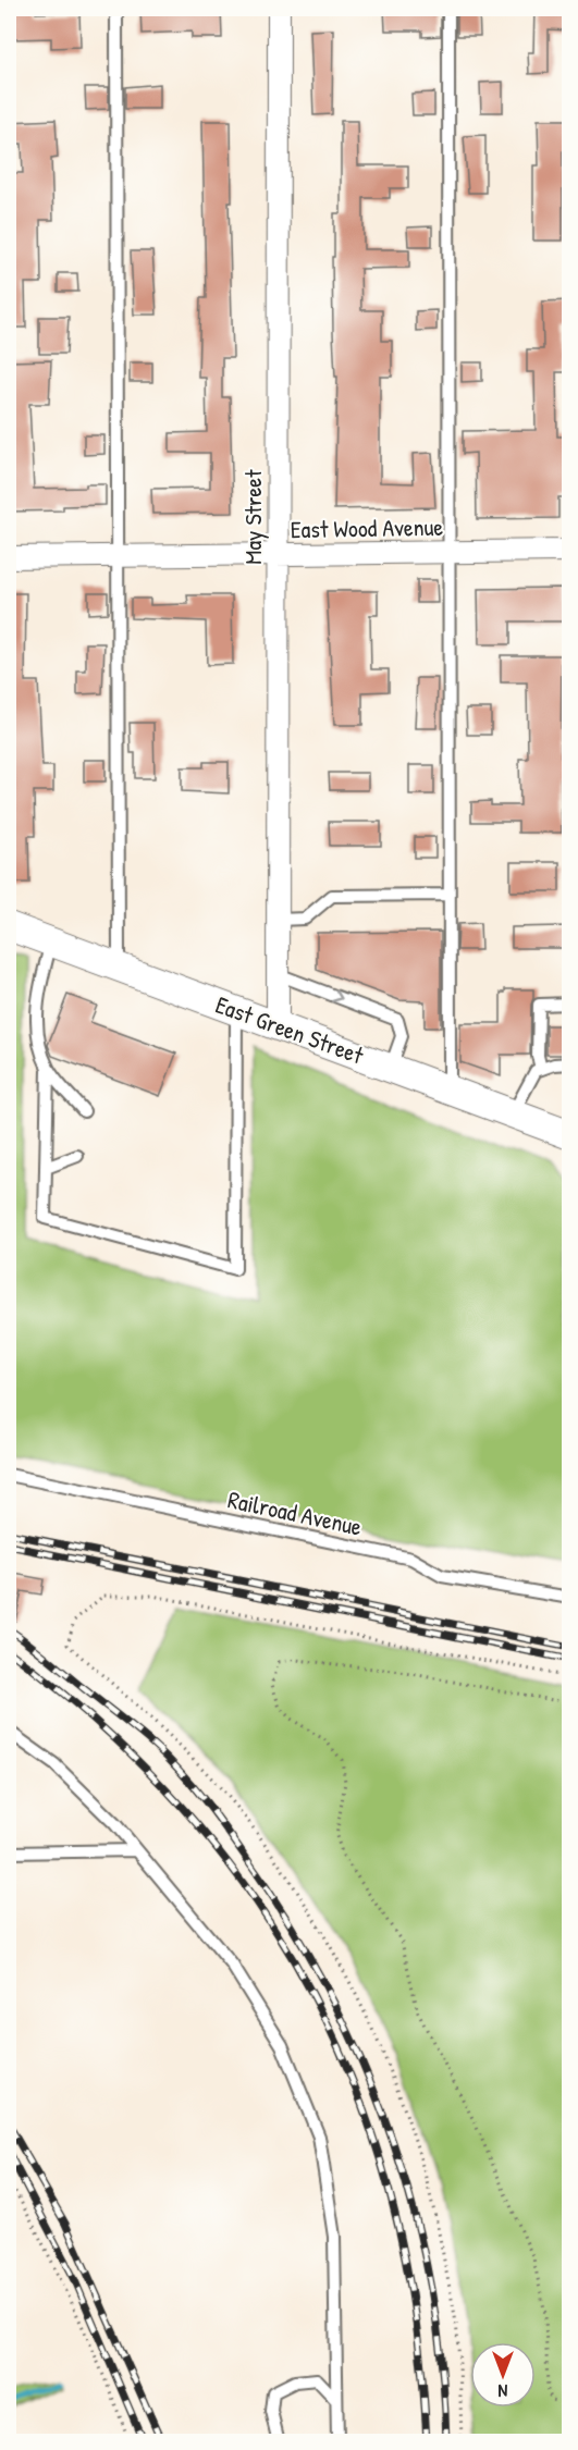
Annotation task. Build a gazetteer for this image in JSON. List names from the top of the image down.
{
  "streets": {
    "street": ["May Street", "East Wood Avenue", "East Green Street"],
    "lane": ["Railroad Avenue"]
  },
  "crossings": [
    ["May Street", "East Wood Avenue"],
    ["May Street", "East Green Street"]
  ],
  "north": "bottom"
}
